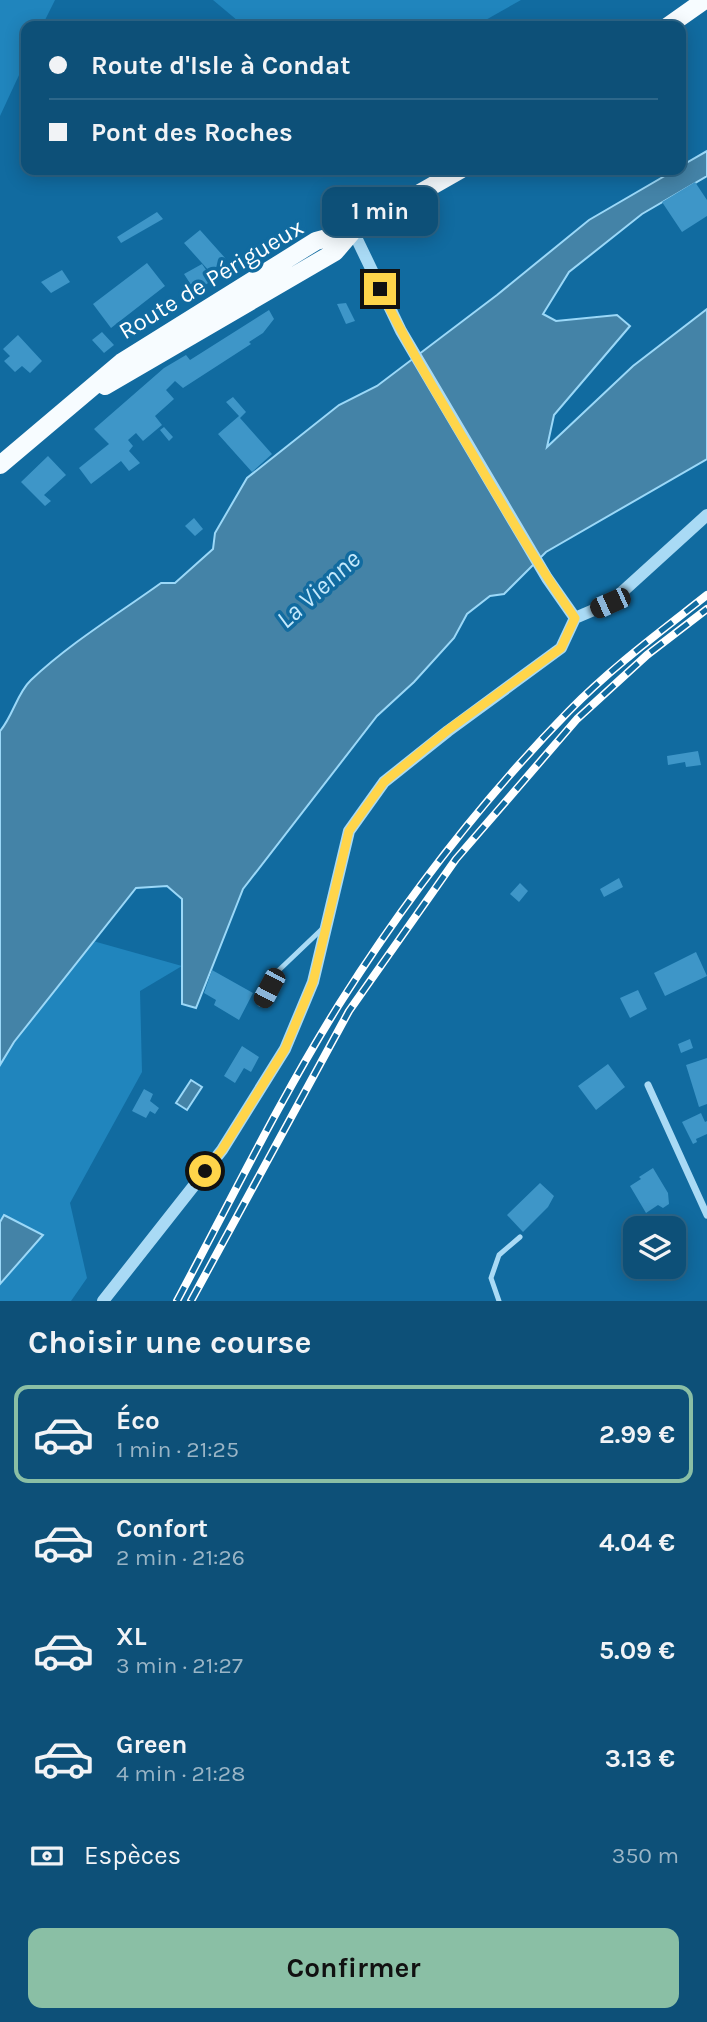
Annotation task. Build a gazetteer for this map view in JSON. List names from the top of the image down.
{
  "streets": {
    "main road": ["Route de Périgueux"]
  },
  "water": ["La Vienne"],
  "page": {
    "banner": ["Route d'Isle à Condat", "Pont des Roches"],
    "bubble": "1 min",
    "heading": "Choisir une course",
    "list": [
      {
        "name": "Éco",
        "note": "1 min · 21:25",
        "value": "2.99 €"
      },
      {
        "name": "Confort",
        "note": "2 min · 21:26",
        "value": "4.04 €"
      },
      {
        "name": "XL",
        "note": "3 min · 21:27",
        "value": "5.09 €"
      },
      {
        "name": "Green",
        "note": "4 min · 21:28",
        "value": "3.13 €"
      }
    ],
    "pay": ["Espèces", "350 m"],
    "buttons": "Confirmer"
  }
}
